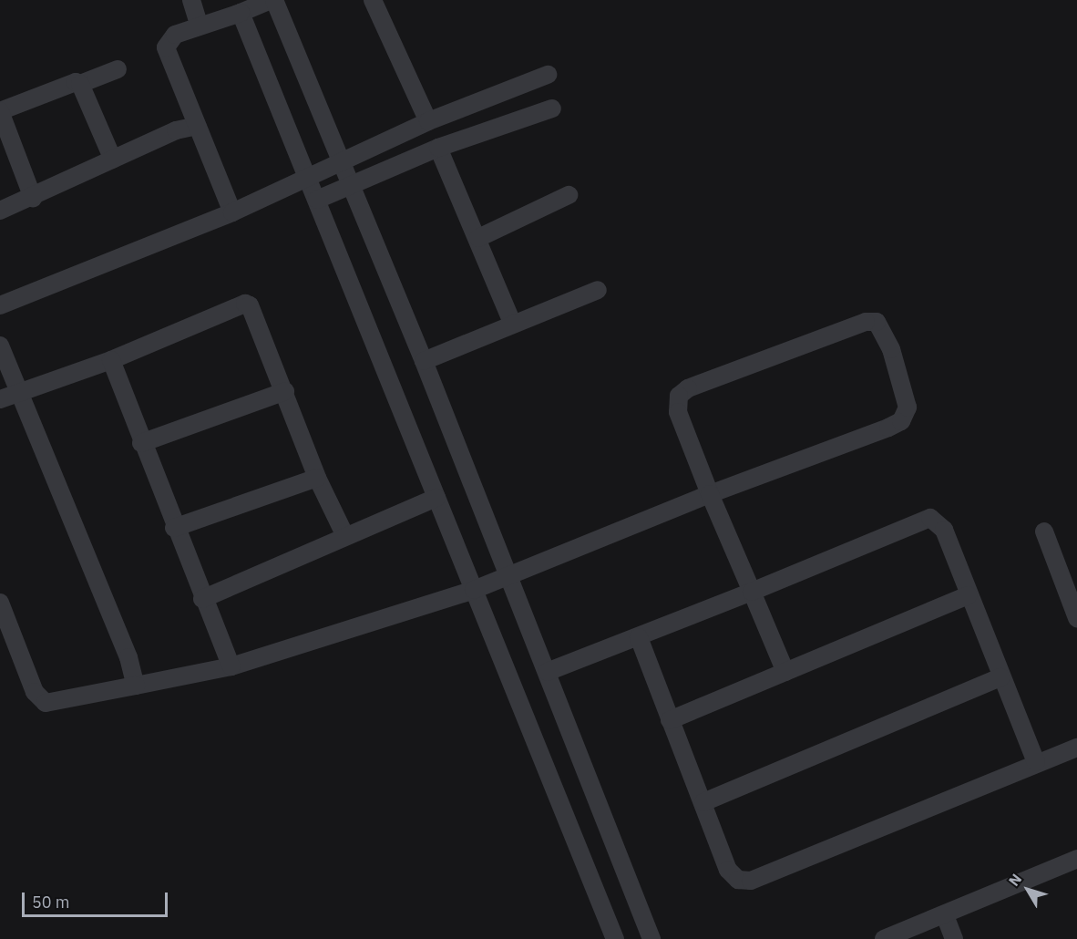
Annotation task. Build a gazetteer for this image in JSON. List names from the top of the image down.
{
  "scale_bar": "50 m",
  "north": "top left"
}
